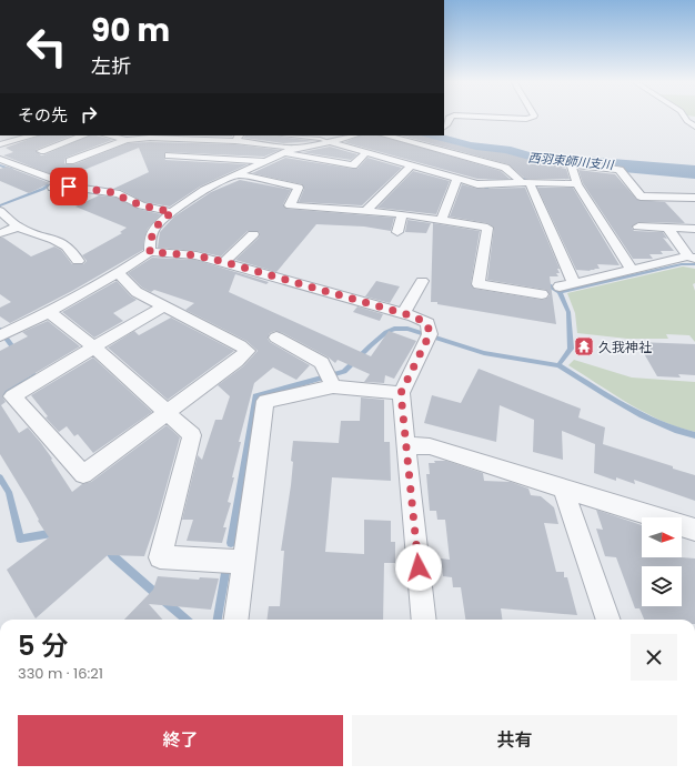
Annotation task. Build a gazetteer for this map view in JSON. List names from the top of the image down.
{
  "water": ["西羽束師川支川"],
  "places": {
    "temple": ["久我神社"]
  },
  "north": "right",
  "page": {
    "turn": ["90 m", "左折"],
    "then": "その先",
    "heading": ["5 分", "330 m · 16:21"],
    "buttons": ["終了", "共有"]
  }
}
